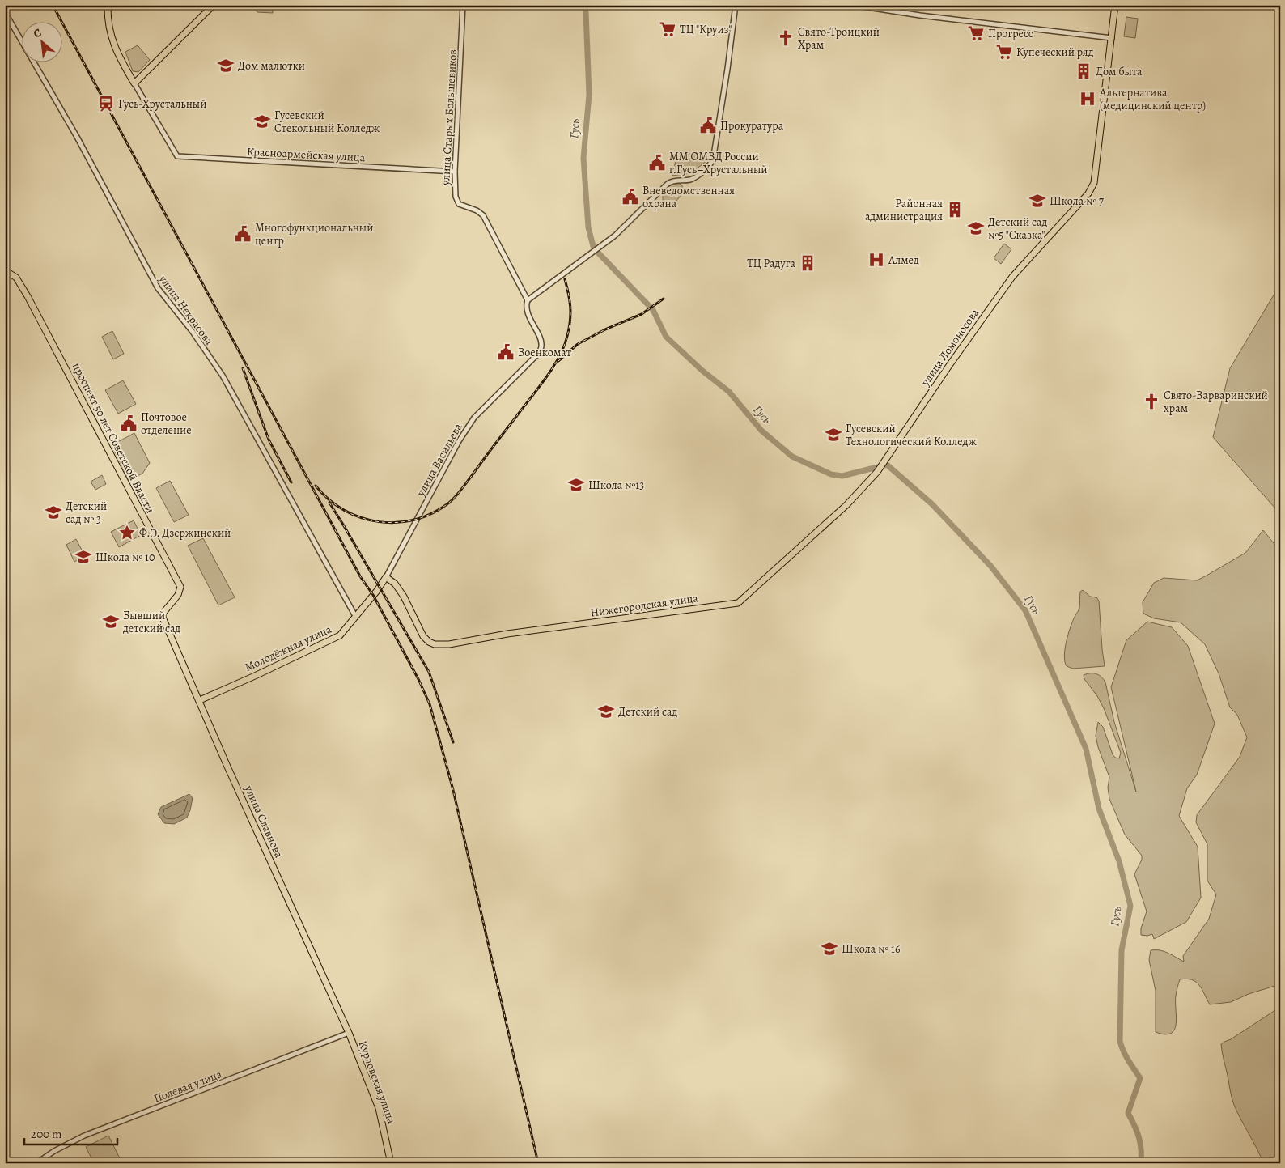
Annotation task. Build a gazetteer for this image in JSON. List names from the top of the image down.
{
  "streets": {
    "main road": [
      "улица Ломоносова",
      "проспект 50 лет Советской Власти",
      "Нижегородская улица",
      "Молодёжная улица",
      "улица Славнова",
      "Курловская улица"
    ],
    "street": [
      "улица Старых Большевиков",
      "Красноармейская улица",
      "улица Некрасова",
      "улица Васильева",
      "Полевая улица"
    ]
  },
  "crossings": [
    ["улица Старых Большевиков", "Красноармейская улица"],
    ["улица Старых Большевиков", "улица Васильева"],
    ["улица Некрасова", "Молодёжная улица"],
    ["улица Ломоносова", "Нижегородская улица"],
    ["проспект 50 лет Советской Власти", "улица Славнова"],
    ["улица Васильева", "Нижегородская улица"],
    ["улица Васильева", "Молодёжная улица"],
    ["Нижегородская улица", "Молодёжная улица"],
    ["Молодёжная улица", "улица Славнова"],
    ["улица Славнова", "Курловская улица"],
    ["улица Славнова", "Полевая улица"],
    ["Курловская улица", "Полевая улица"]
  ],
  "water": ["Гусь"],
  "places": {
    "supermarket": ["ТЦ \"Круиз\"", "Прогресс", "Купеческий ряд"],
    "church": ["Свято-Троицкий Храм", "Свято-Варваринский храм"],
    "school or university": [
      "Дом малютки",
      "Гусевский Стекольный Колледж",
      "Школа № 7",
      "Детский сад №5 \"Сказка\"",
      "Гусевский Технологический Колледж",
      "Школа №13",
      "Детский сад № 3",
      "Школа № 10",
      "Бывший детский сад",
      "Детский сад",
      "Школа № 16"
    ],
    "building": ["Дом быта", "Районная администрация", "ТЦ Радуга"],
    "hospital": ["Альтернатива (медицинский центр)", "Алмед"],
    "station": ["Гусь-Хрустальный"],
    "public building": [
      "Прокуратура",
      "ММ ОМВД России г.Гусь–Хрустальный",
      "Вневедомственная охрана",
      "Многофункциональный центр",
      "Военкомат",
      "Почтовое отделение"
    ],
    "place": ["Ф.Э. Дзержинский"]
  },
  "scale_bar": "200 m",
  "north": "top left"
}
